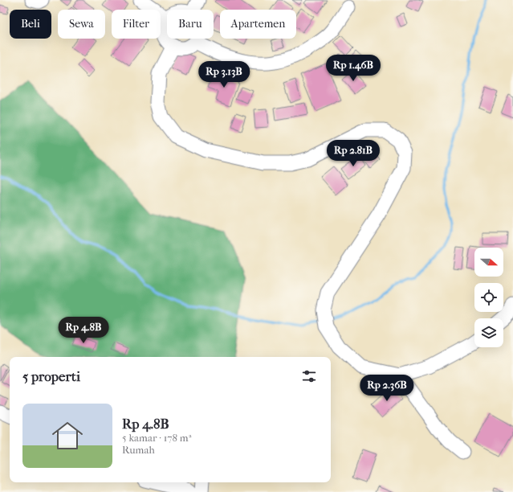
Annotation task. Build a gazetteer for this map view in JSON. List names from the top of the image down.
{
  "north": "right",
  "page": {
    "chip": [
      "Beli",
      "Sewa",
      "Filter",
      "Baru",
      "Apartemen"
    ],
    "price": [
      "Rp 1.46B",
      "Rp 3.13B",
      "Rp 2.81B",
      "Rp 4.8B",
      "Rp 2.36B"
    ],
    "heading": "5 properti",
    "list": [
      {
        "name": "Rp 4.8B",
        "note": "5 kamar · 178 m² · Rumah"
      }
    ]
  }
}
